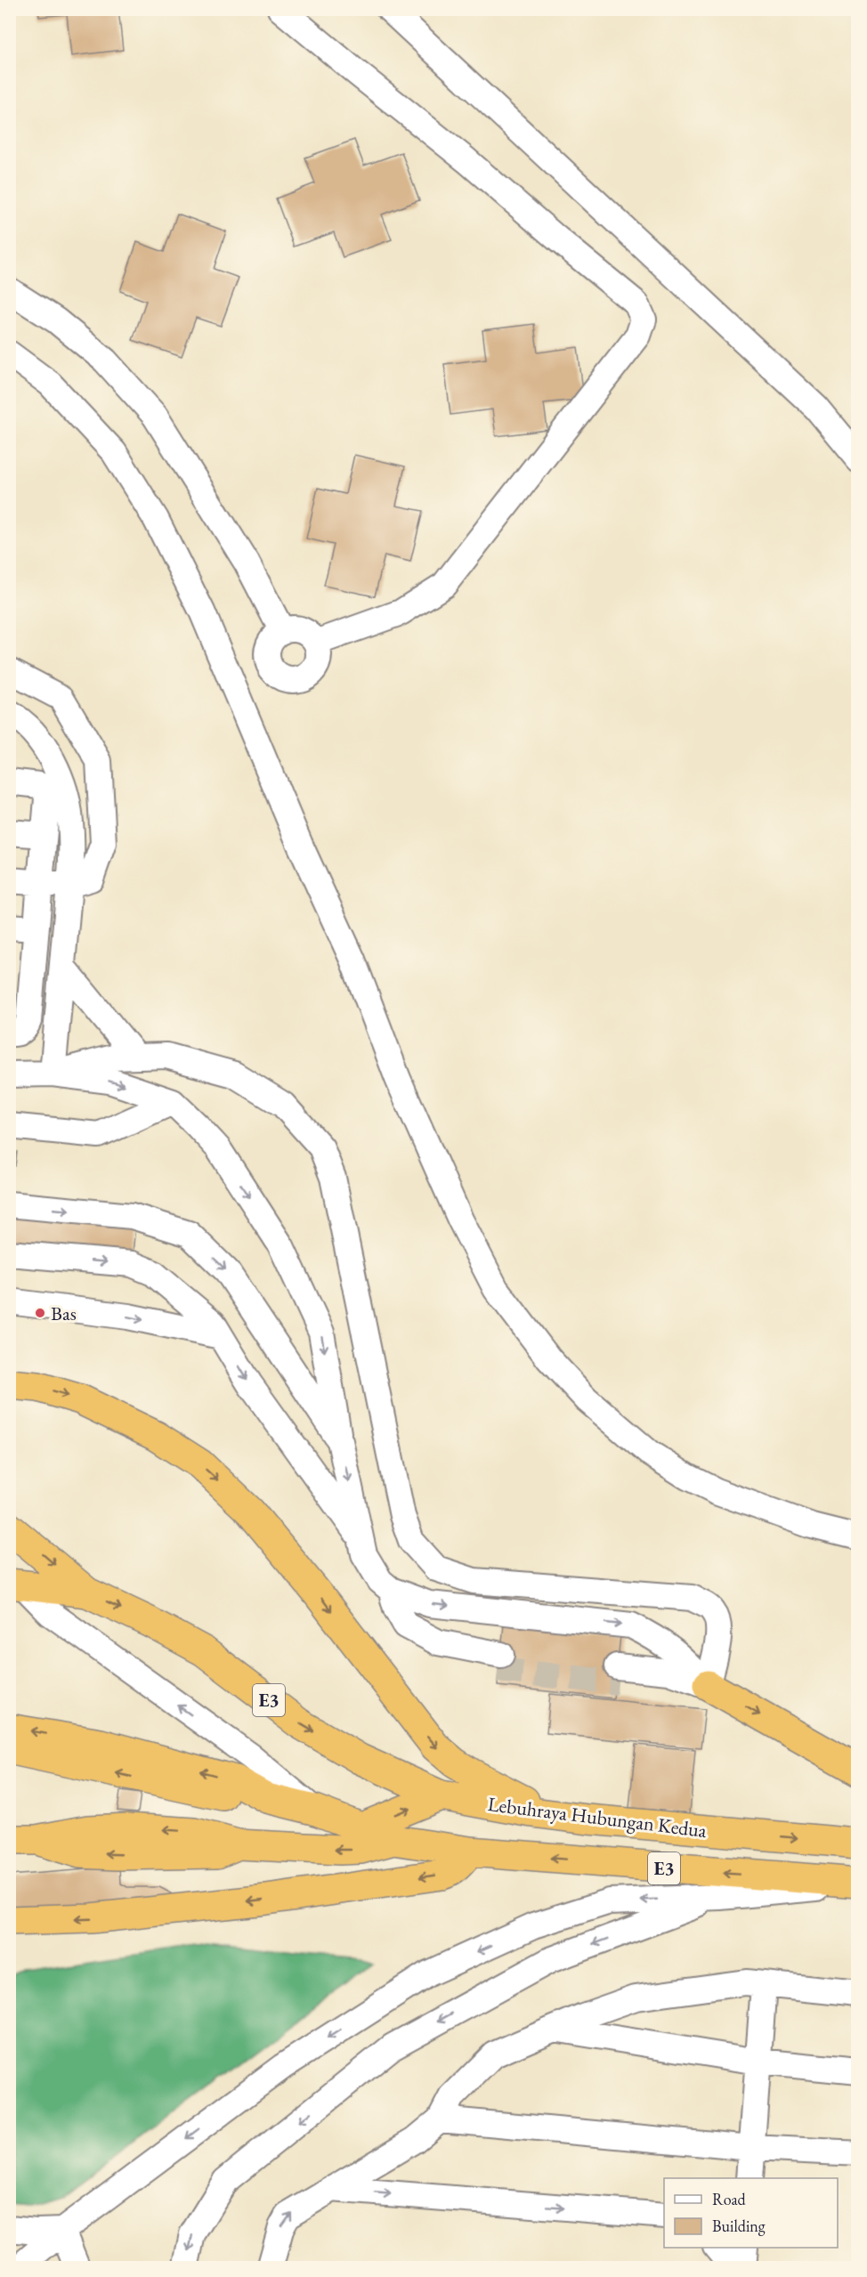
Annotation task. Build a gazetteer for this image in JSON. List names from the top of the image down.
{
  "streets": {
    "highway": ["E3", "Lebuhraya Hubungan Kedua"]
  },
  "crossings": [
    ["E3", "Lebuhraya Hubungan Kedua"]
  ],
  "places": ["Bas"],
  "legend": ["Road", "Building"]
}
